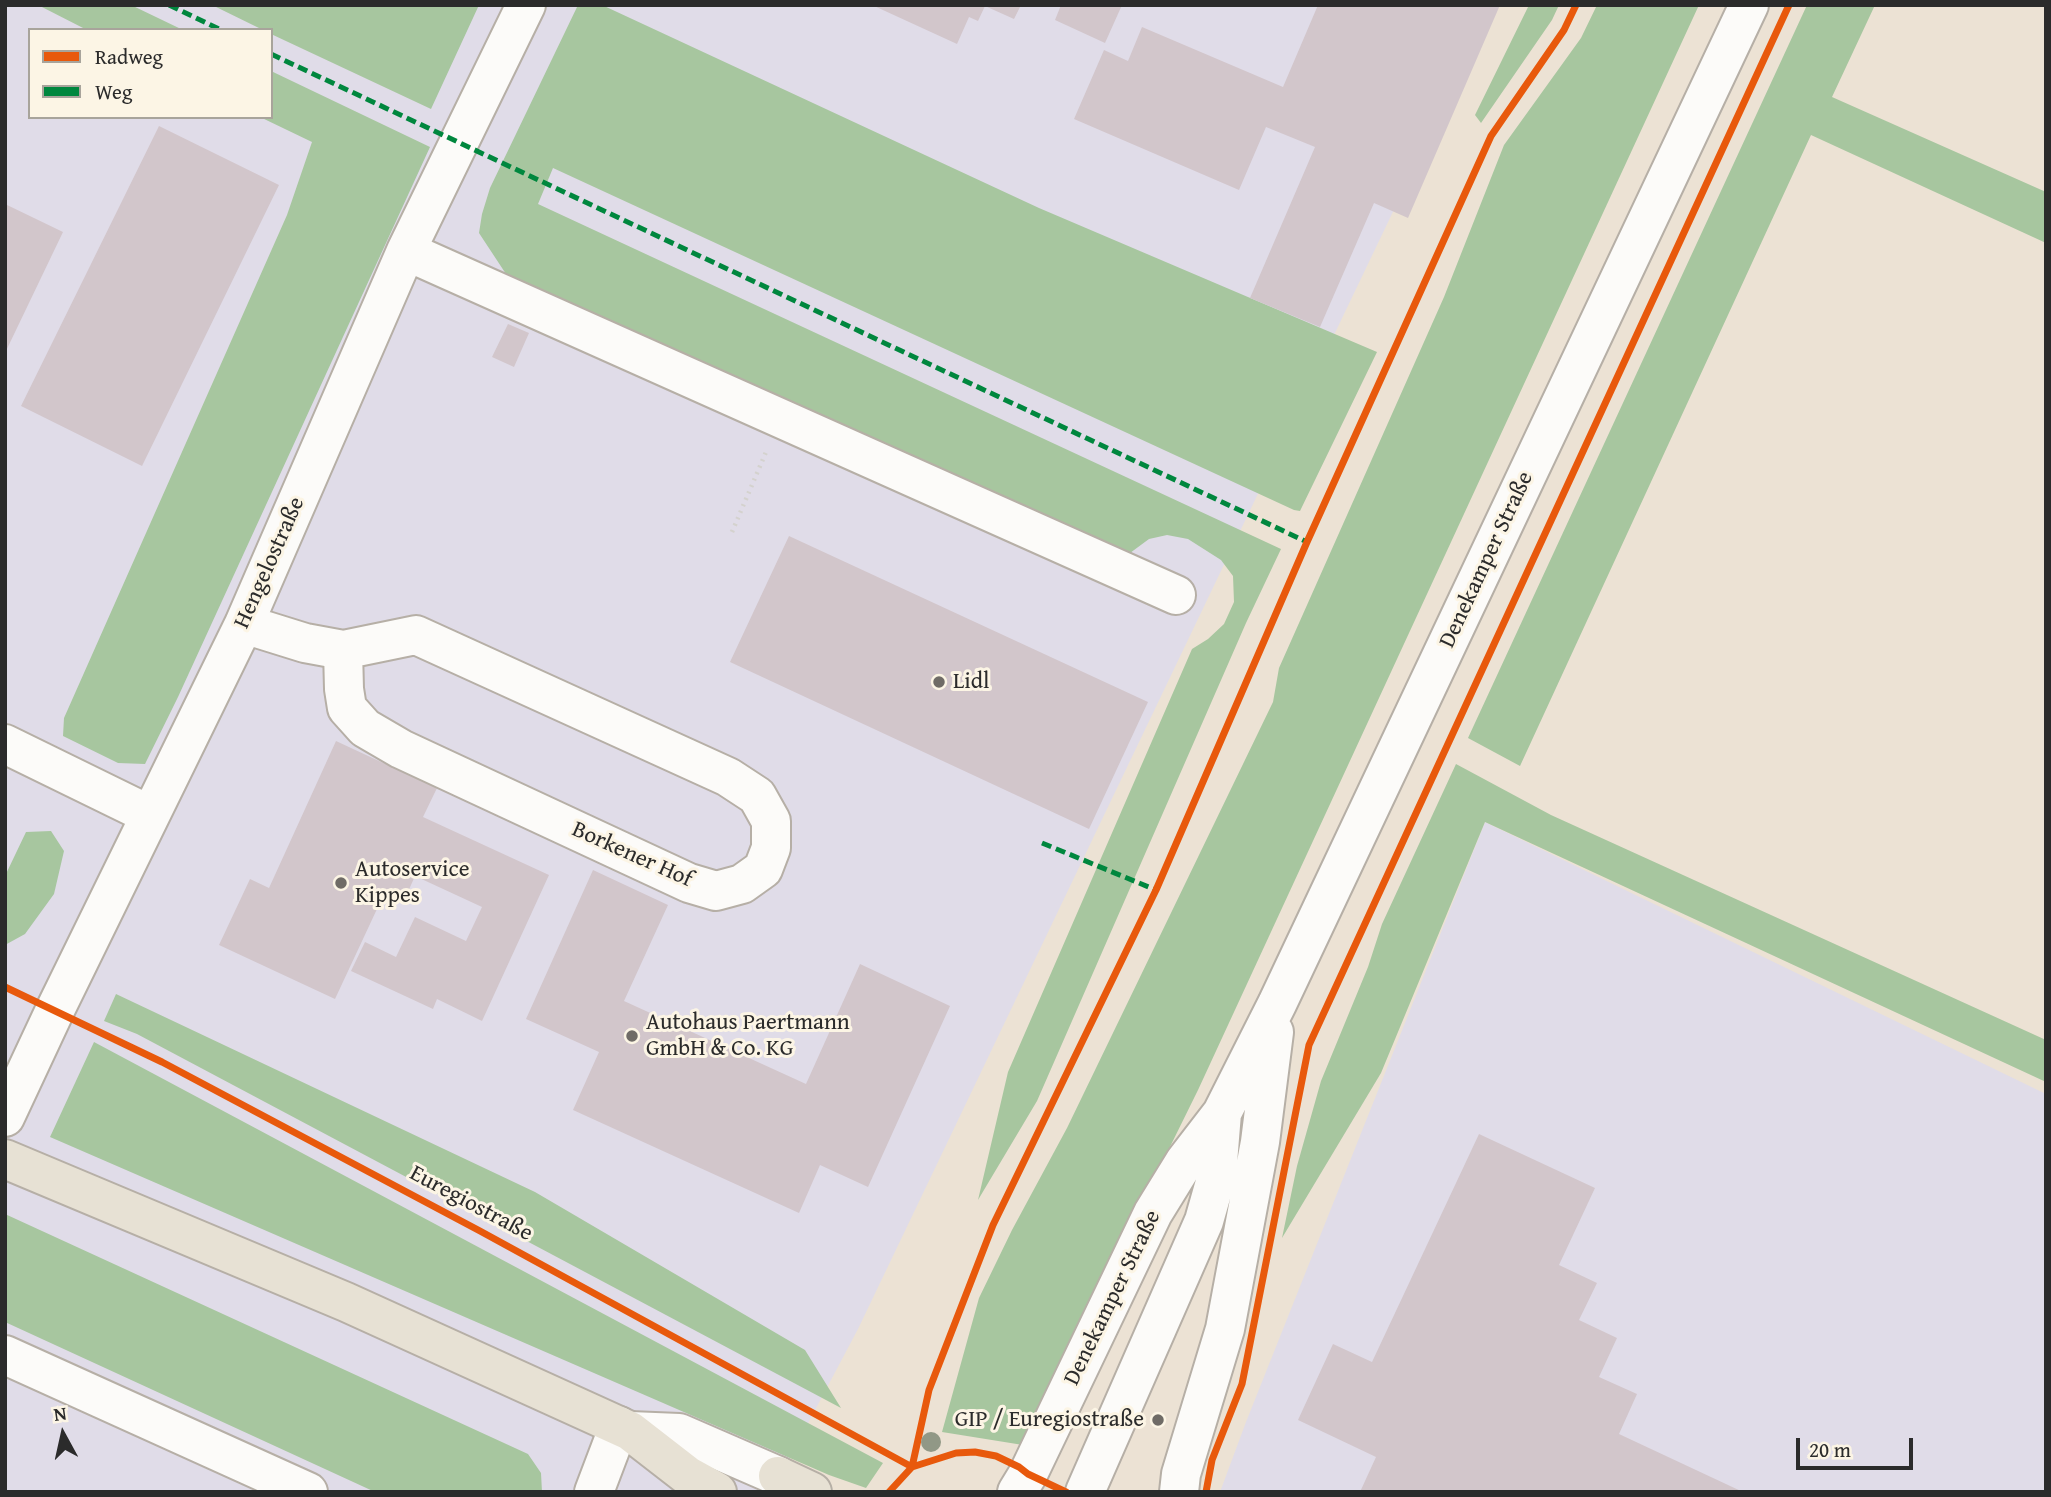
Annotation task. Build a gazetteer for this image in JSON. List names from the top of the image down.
{
  "streets": {
    "street": ["Denekamper Straße", "Hengelostraße", "Borkener Hof"],
    "cycle path": ["Euregiostraße"]
  },
  "crossings": [
    ["Hengelostraße", "Borkener Hof"]
  ],
  "places": [
    "Lidl",
    "Autoservice Kippes",
    "Autohaus Paertmann GmbH & Co. KG",
    "GIP / Euregiostraße"
  ],
  "legend": ["Radweg", "Weg"],
  "scale_bar": "20 m",
  "north": "top"
}
